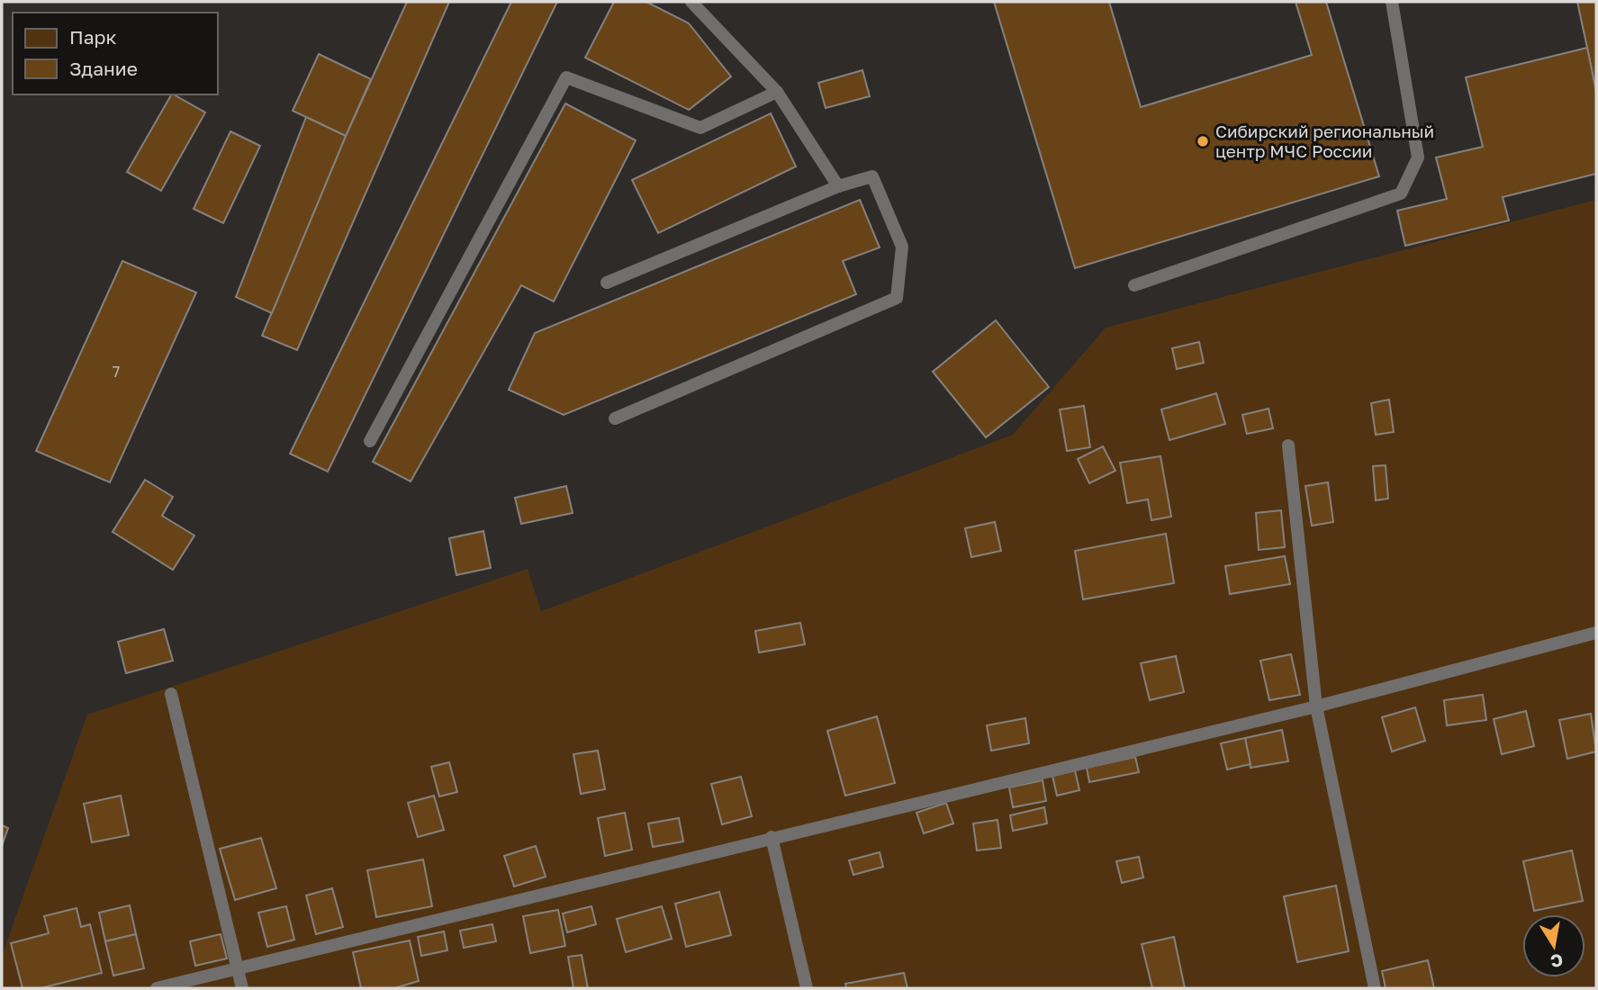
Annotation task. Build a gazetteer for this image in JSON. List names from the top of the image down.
{
  "places": ["Сибирский региональный центр МЧС России"],
  "house_numbers": ["7"],
  "legend": ["Парк", "Здание"],
  "north": "bottom"
}
